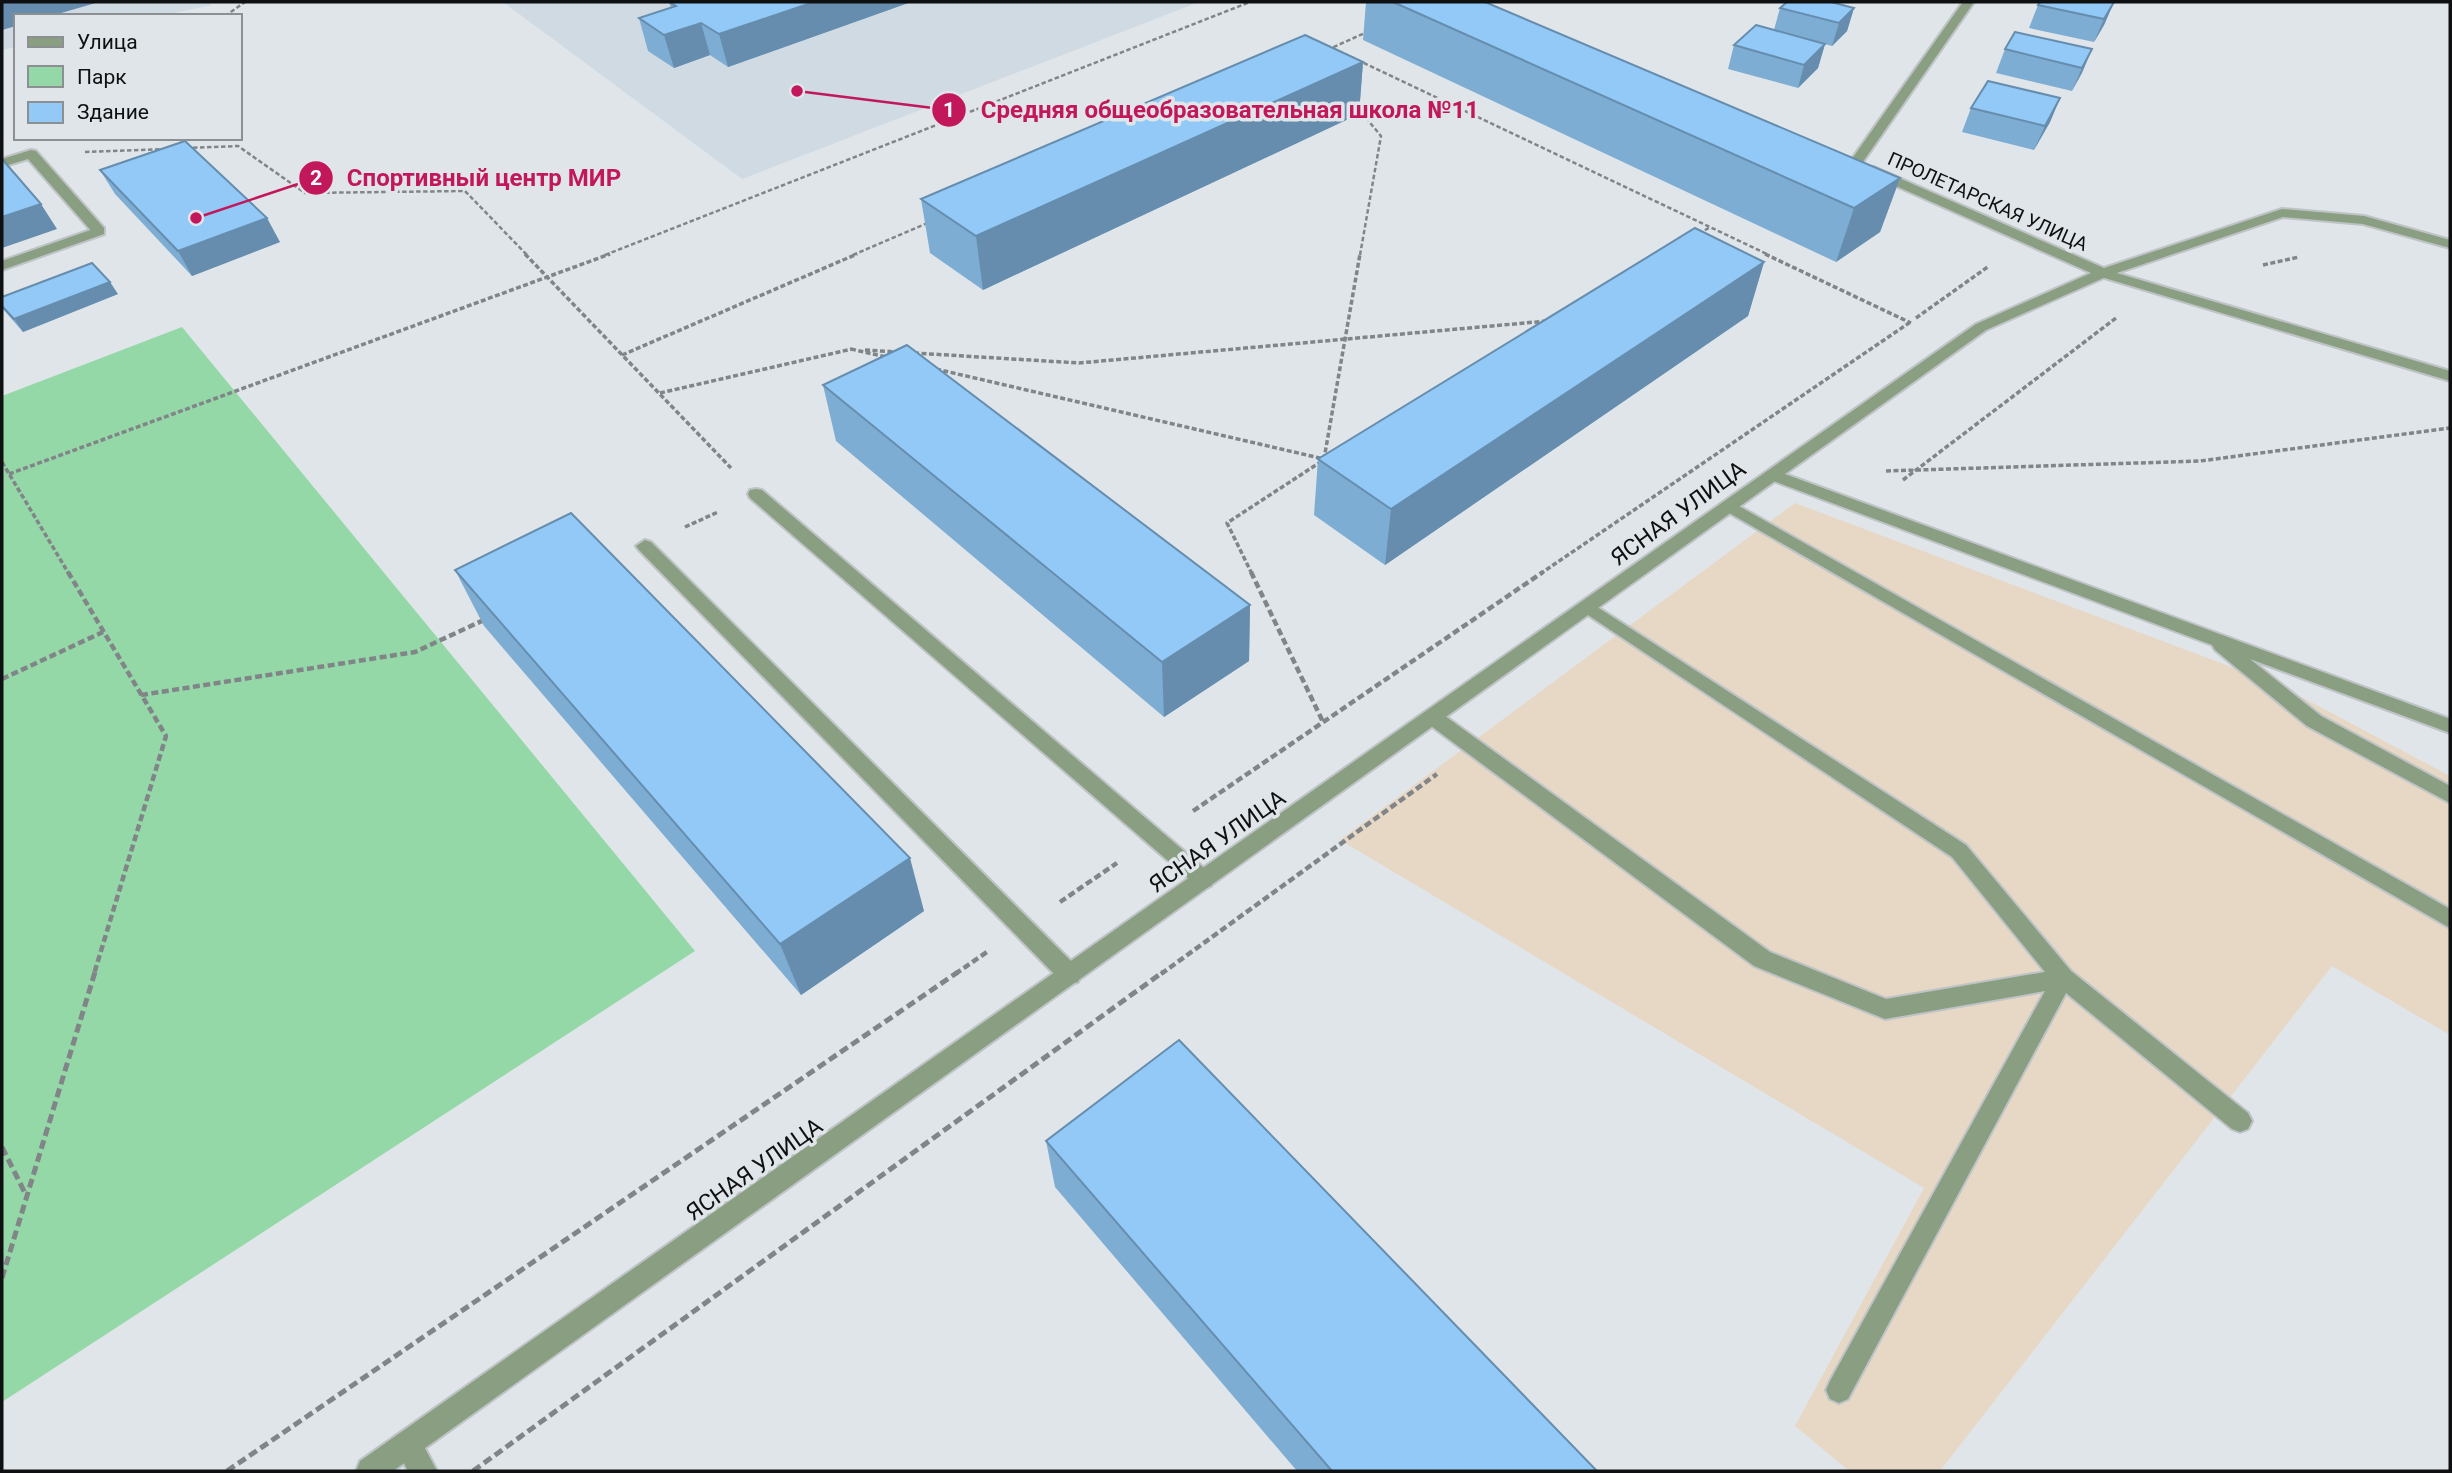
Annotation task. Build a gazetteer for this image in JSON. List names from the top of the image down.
{
  "streets": {
    "street": ["ПРОЛЕТАРСКАЯ УЛИЦА", "ЯСНАЯ УЛИЦА"]
  },
  "crossings": [
    ["ПРОЛЕТАРСКАЯ УЛИЦА", "ЯСНАЯ УЛИЦА"]
  ],
  "places": ["Средняя общеобразовательная школа №11", "Спортивный центр МИР"],
  "legend": ["Улица", "Парк", "Здание"]
}
